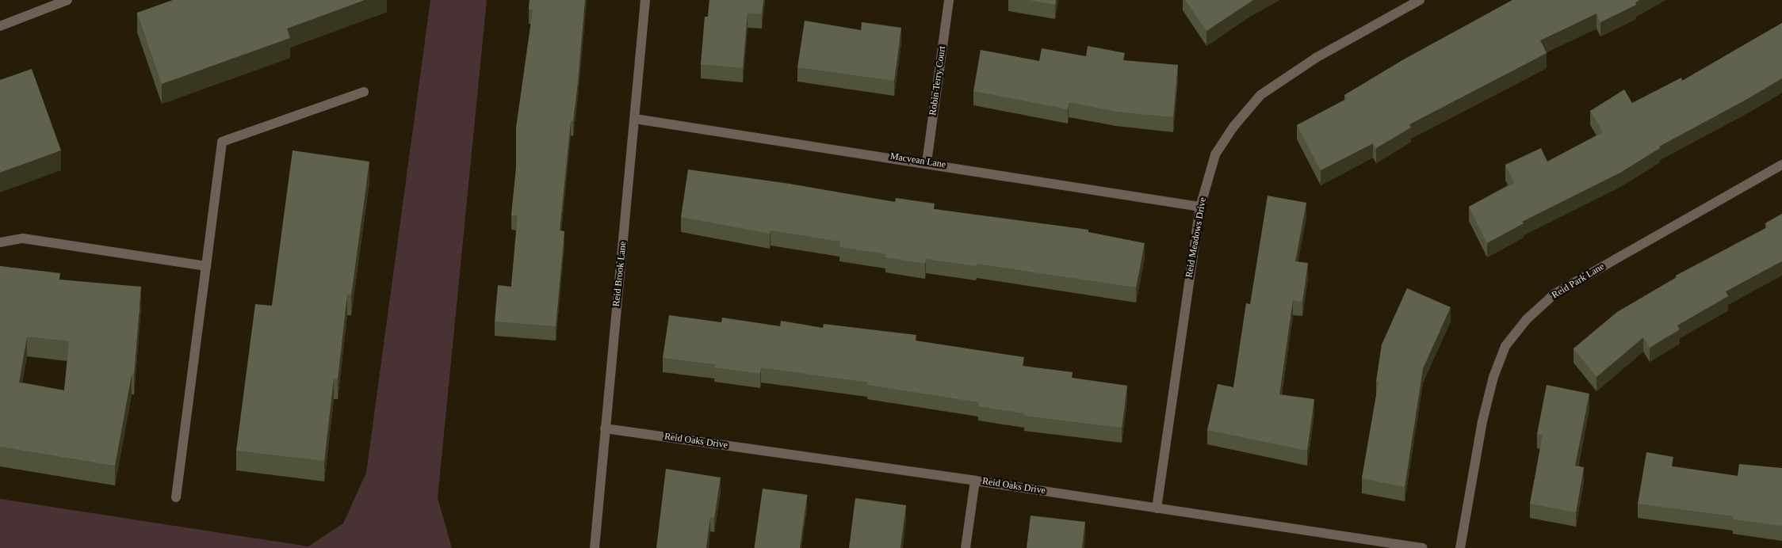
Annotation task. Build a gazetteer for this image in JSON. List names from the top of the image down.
{
  "streets": {
    "street": [
      "Robin Terry Court",
      "Macvean Lane",
      "Reid Meadows Drive",
      "Reid Brook Lane",
      "Reid Park Lane",
      "Reid Oaks Drive"
    ]
  },
  "crossings": [
    ["Robin Terry Court", "Macvean Lane"],
    ["Macvean Lane", "Reid Meadows Drive"],
    ["Macvean Lane", "Reid Brook Lane"],
    ["Reid Meadows Drive", "Reid Oaks Drive"],
    ["Reid Brook Lane", "Reid Oaks Drive"]
  ]
}
